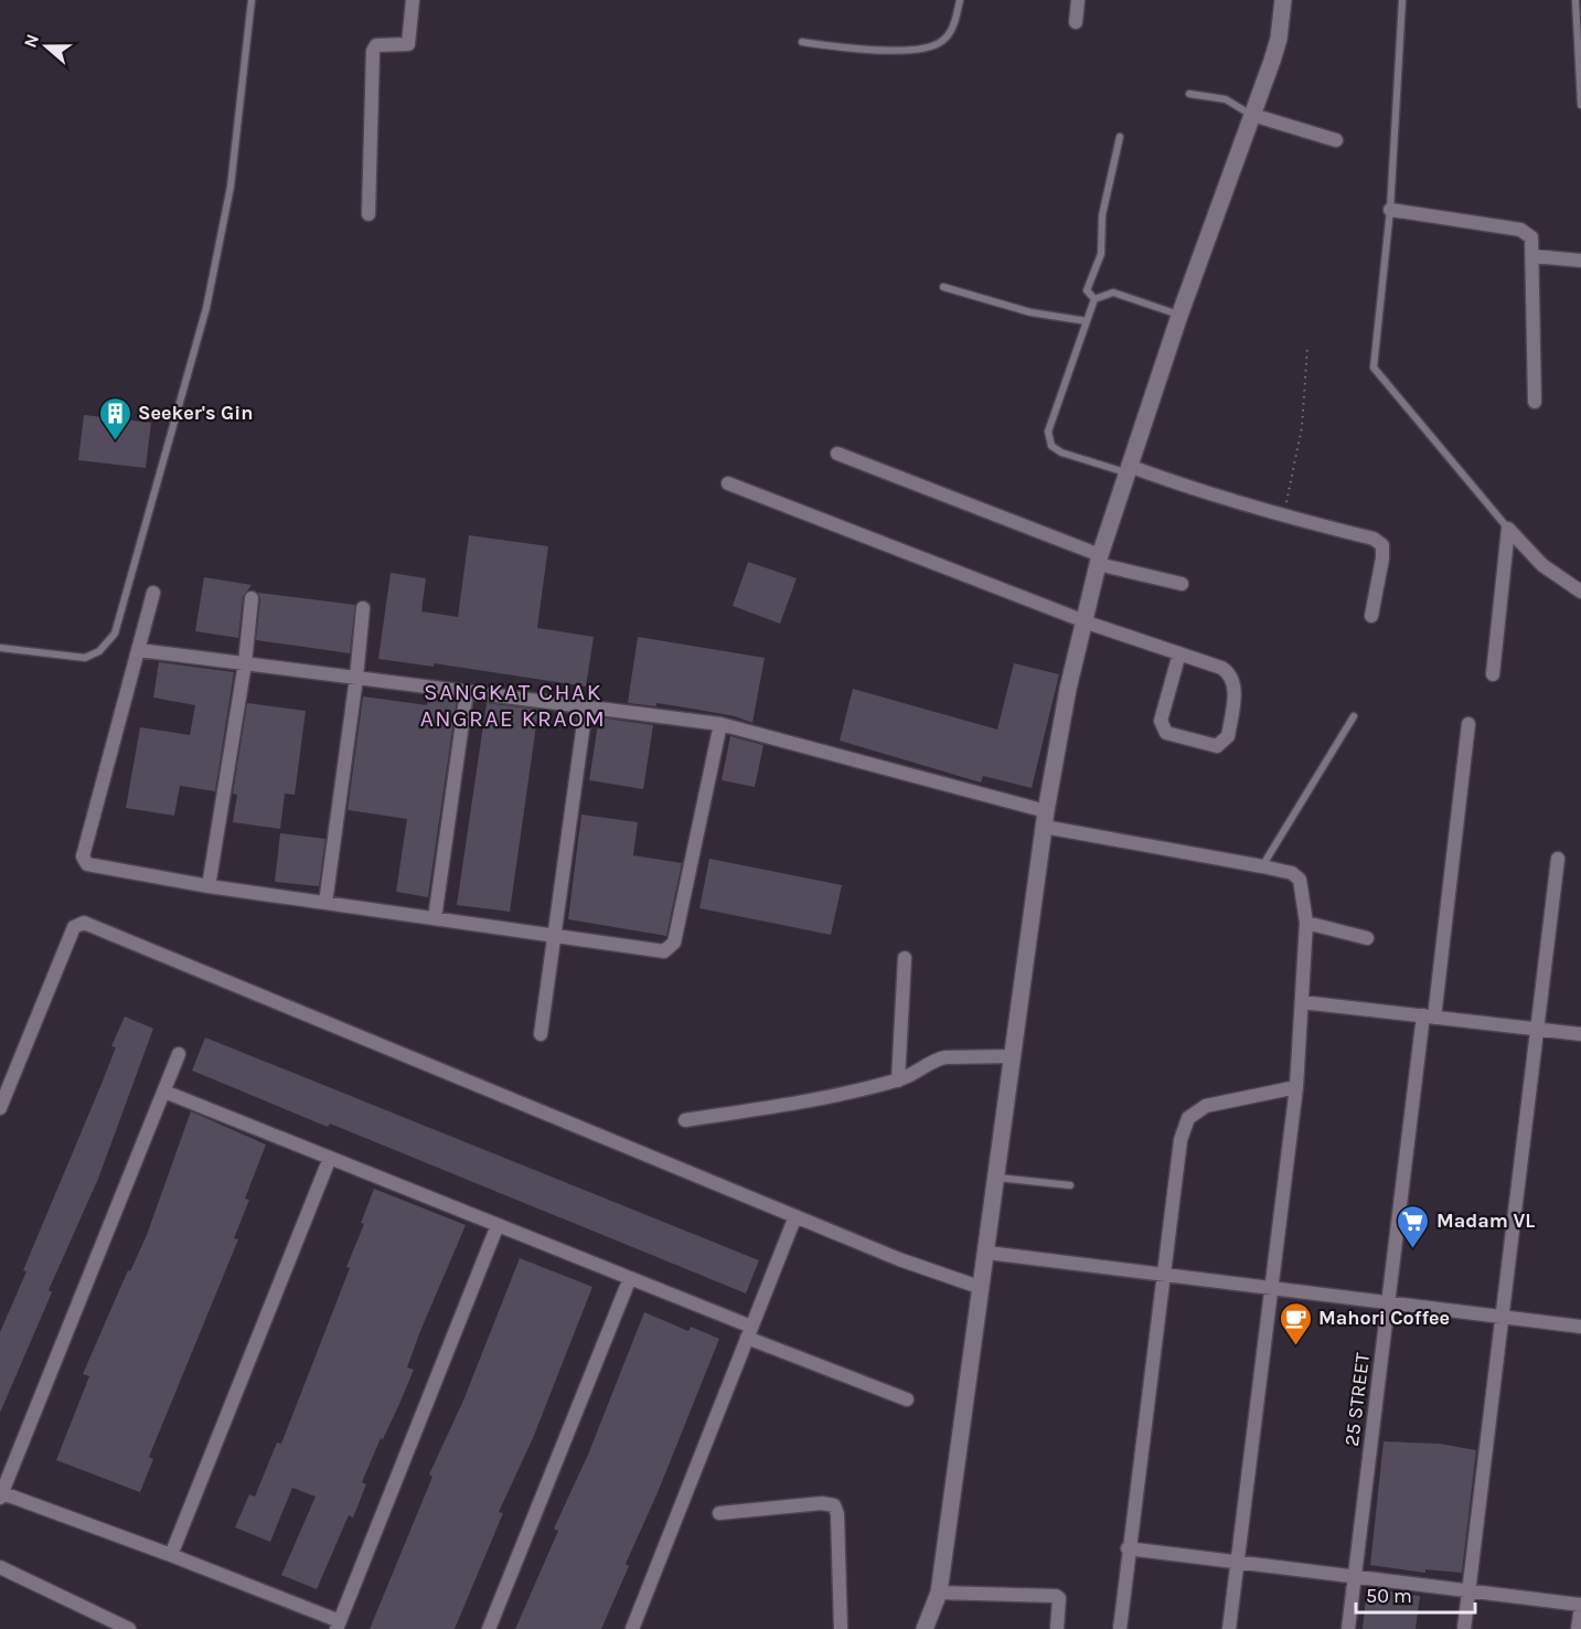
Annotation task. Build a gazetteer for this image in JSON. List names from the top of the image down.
{
  "streets": {
    "street": ["25 STREET"]
  },
  "districts": ["SANGKAT CHAK ANGRAE KRAOM"],
  "places": {
    "building": ["Seeker's Gin"],
    "supermarket": ["Madam VL"],
    "cafe": ["Mahori Coffee"]
  },
  "scale_bar": "50 m",
  "north": "left"
}
